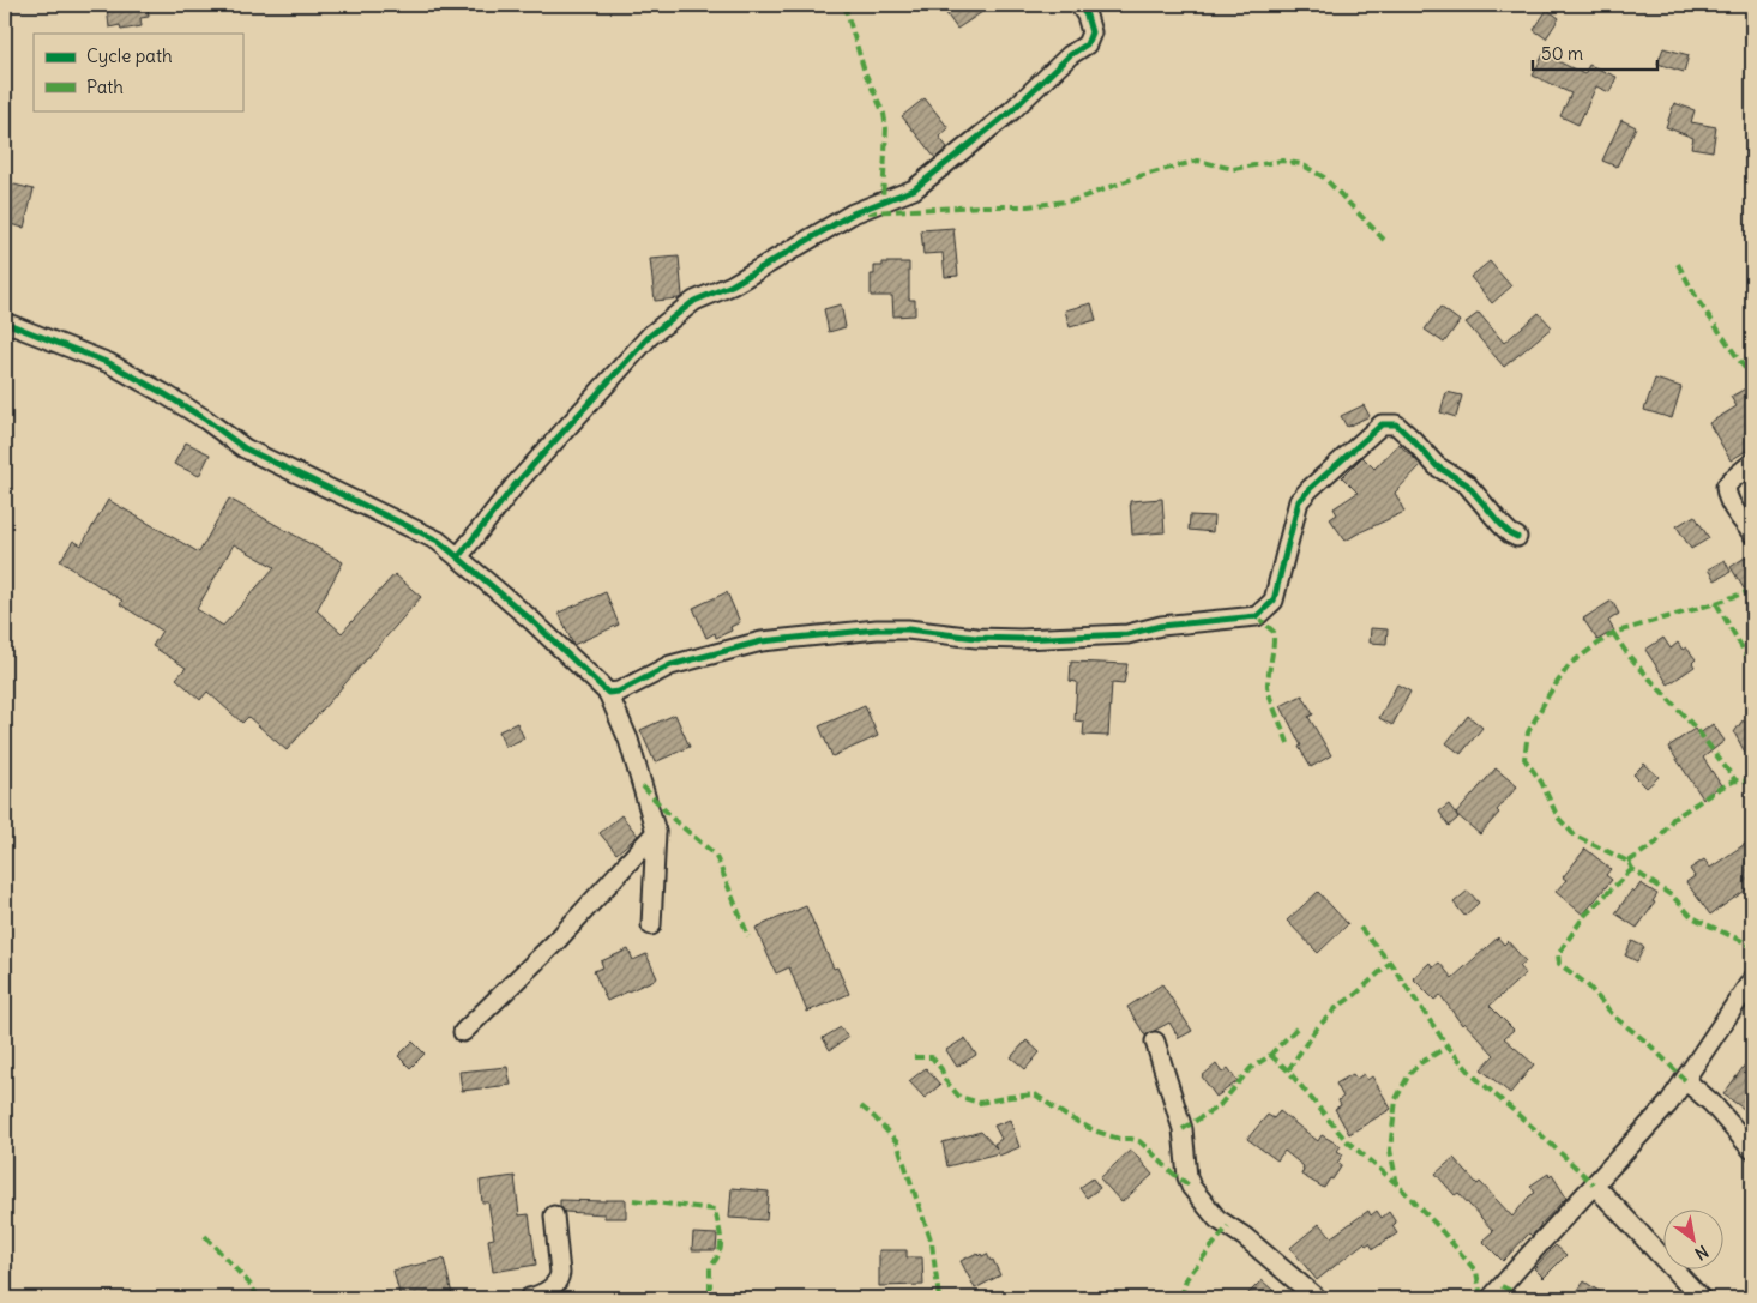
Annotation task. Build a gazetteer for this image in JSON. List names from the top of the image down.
{
  "legend": ["Cycle path", "Path"],
  "scale_bar": "50 m",
  "north": "bottom right"
}
